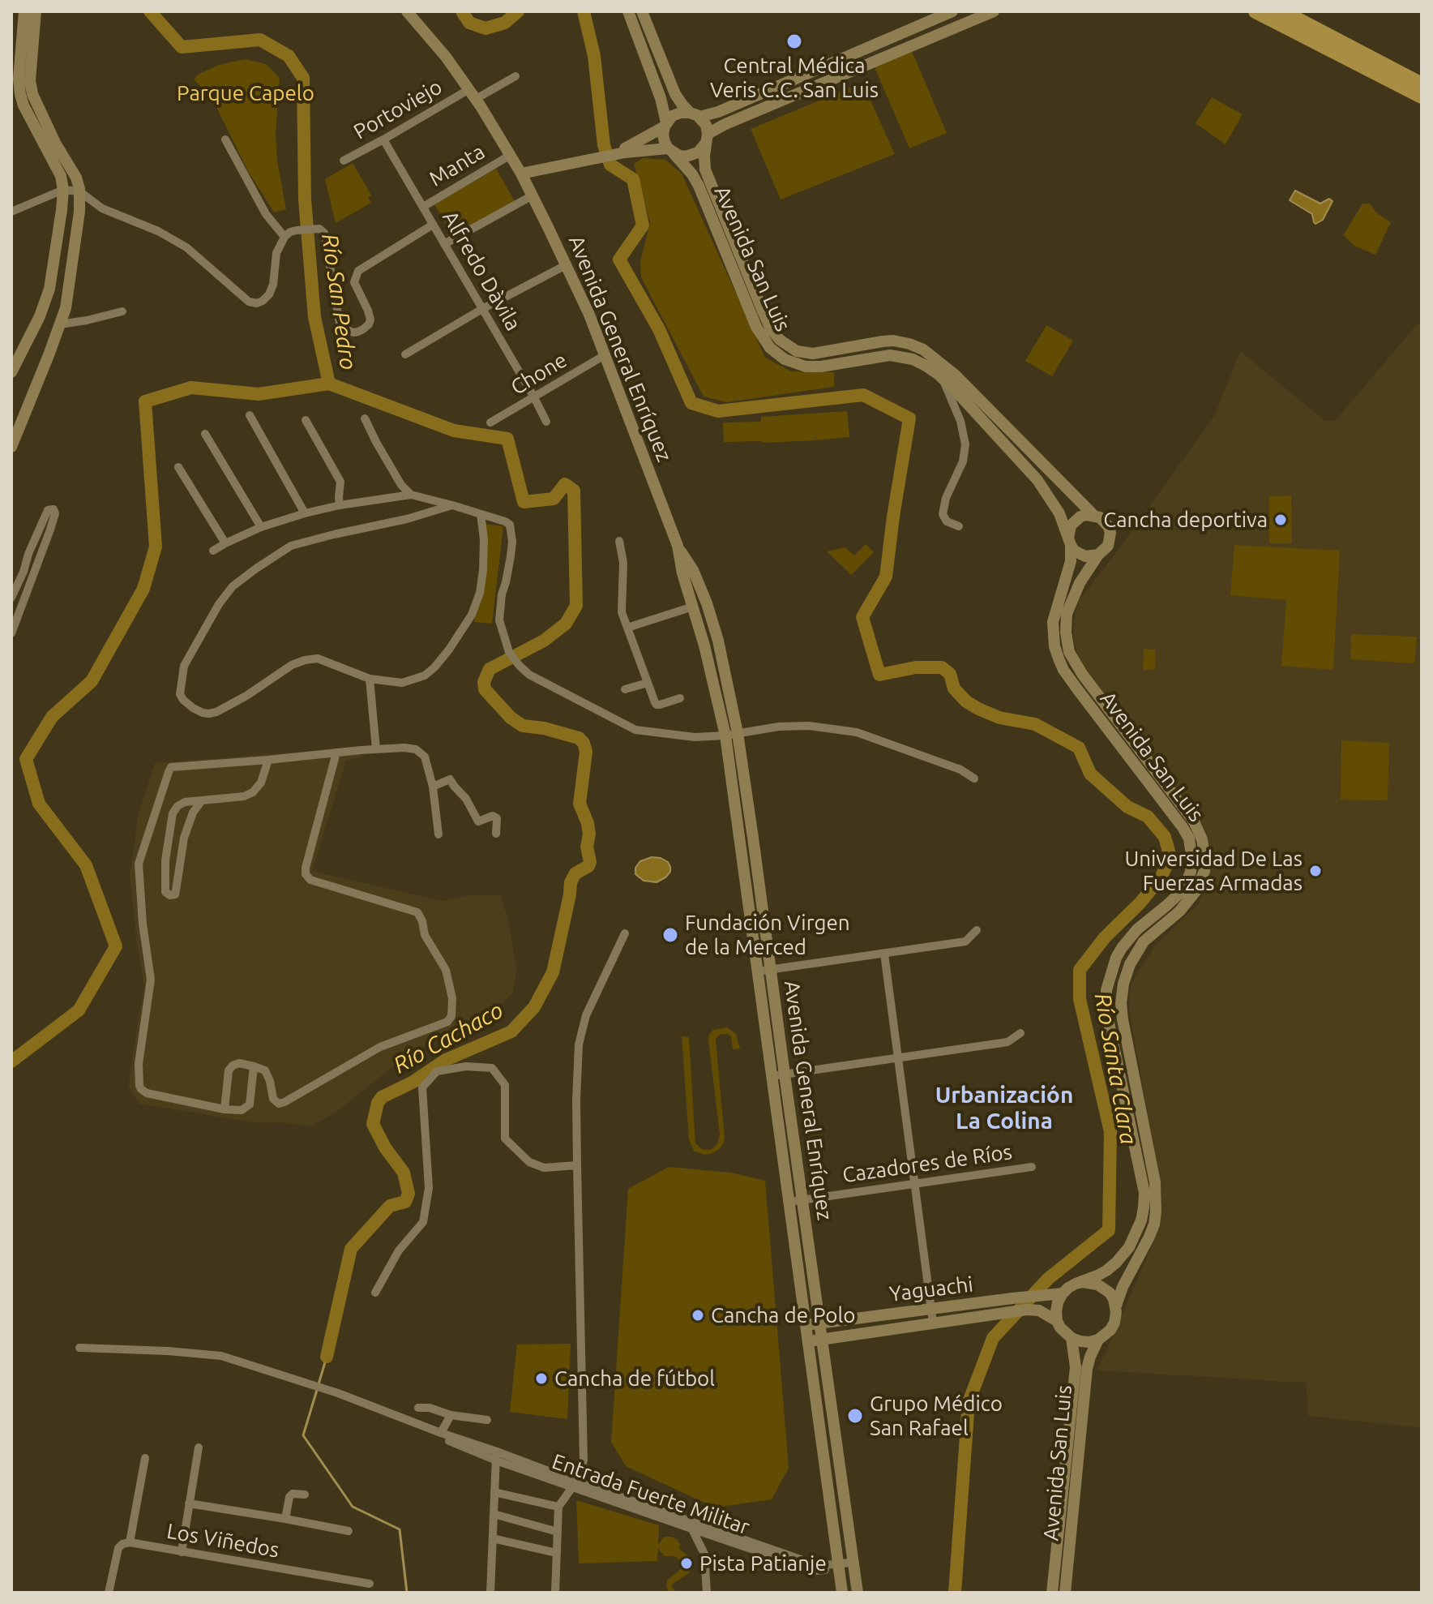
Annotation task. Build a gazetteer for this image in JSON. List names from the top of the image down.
{
  "streets": {
    "street": [
      "Portoviejo",
      "Manta",
      "Avenida San Luis",
      "Alfredo Dàvila",
      "Avenida General Enríquez",
      "Chone",
      "Cazadores de Ríos",
      "Yaguachi",
      "Entrada Fuerte Militar",
      "Los Viñedos"
    ]
  },
  "crossings": [
    ["Portoviejo", "Alfredo Dàvila"],
    ["Portoviejo", "Avenida General Enríquez"],
    ["Manta", "Alfredo Dàvila"],
    ["Manta", "Avenida General Enríquez"],
    ["Avenida San Luis", "Yaguachi"],
    ["Alfredo Dàvila", "Chone"],
    ["Avenida General Enríquez", "Chone"],
    ["Avenida General Enríquez", "Cazadores de Ríos"],
    ["Avenida General Enríquez", "Yaguachi"],
    ["Avenida General Enríquez", "Entrada Fuerte Militar"]
  ],
  "districts": ["Urbanización La Colina"],
  "water": ["Río San Pedro", "Río Cachaco", "Río Santa Clara"],
  "parks": ["Parque Capelo"],
  "places": [
    "Central Médica Veris C.C. San Luis",
    "Cancha deportiva",
    "Universidad De Las Fuerzas Armadas",
    "Fundación Virgen de la Merced",
    "Cancha de Polo",
    "Cancha de fútbol",
    "Grupo Médico San Rafael",
    "Pista Patianje"
  ]
}
